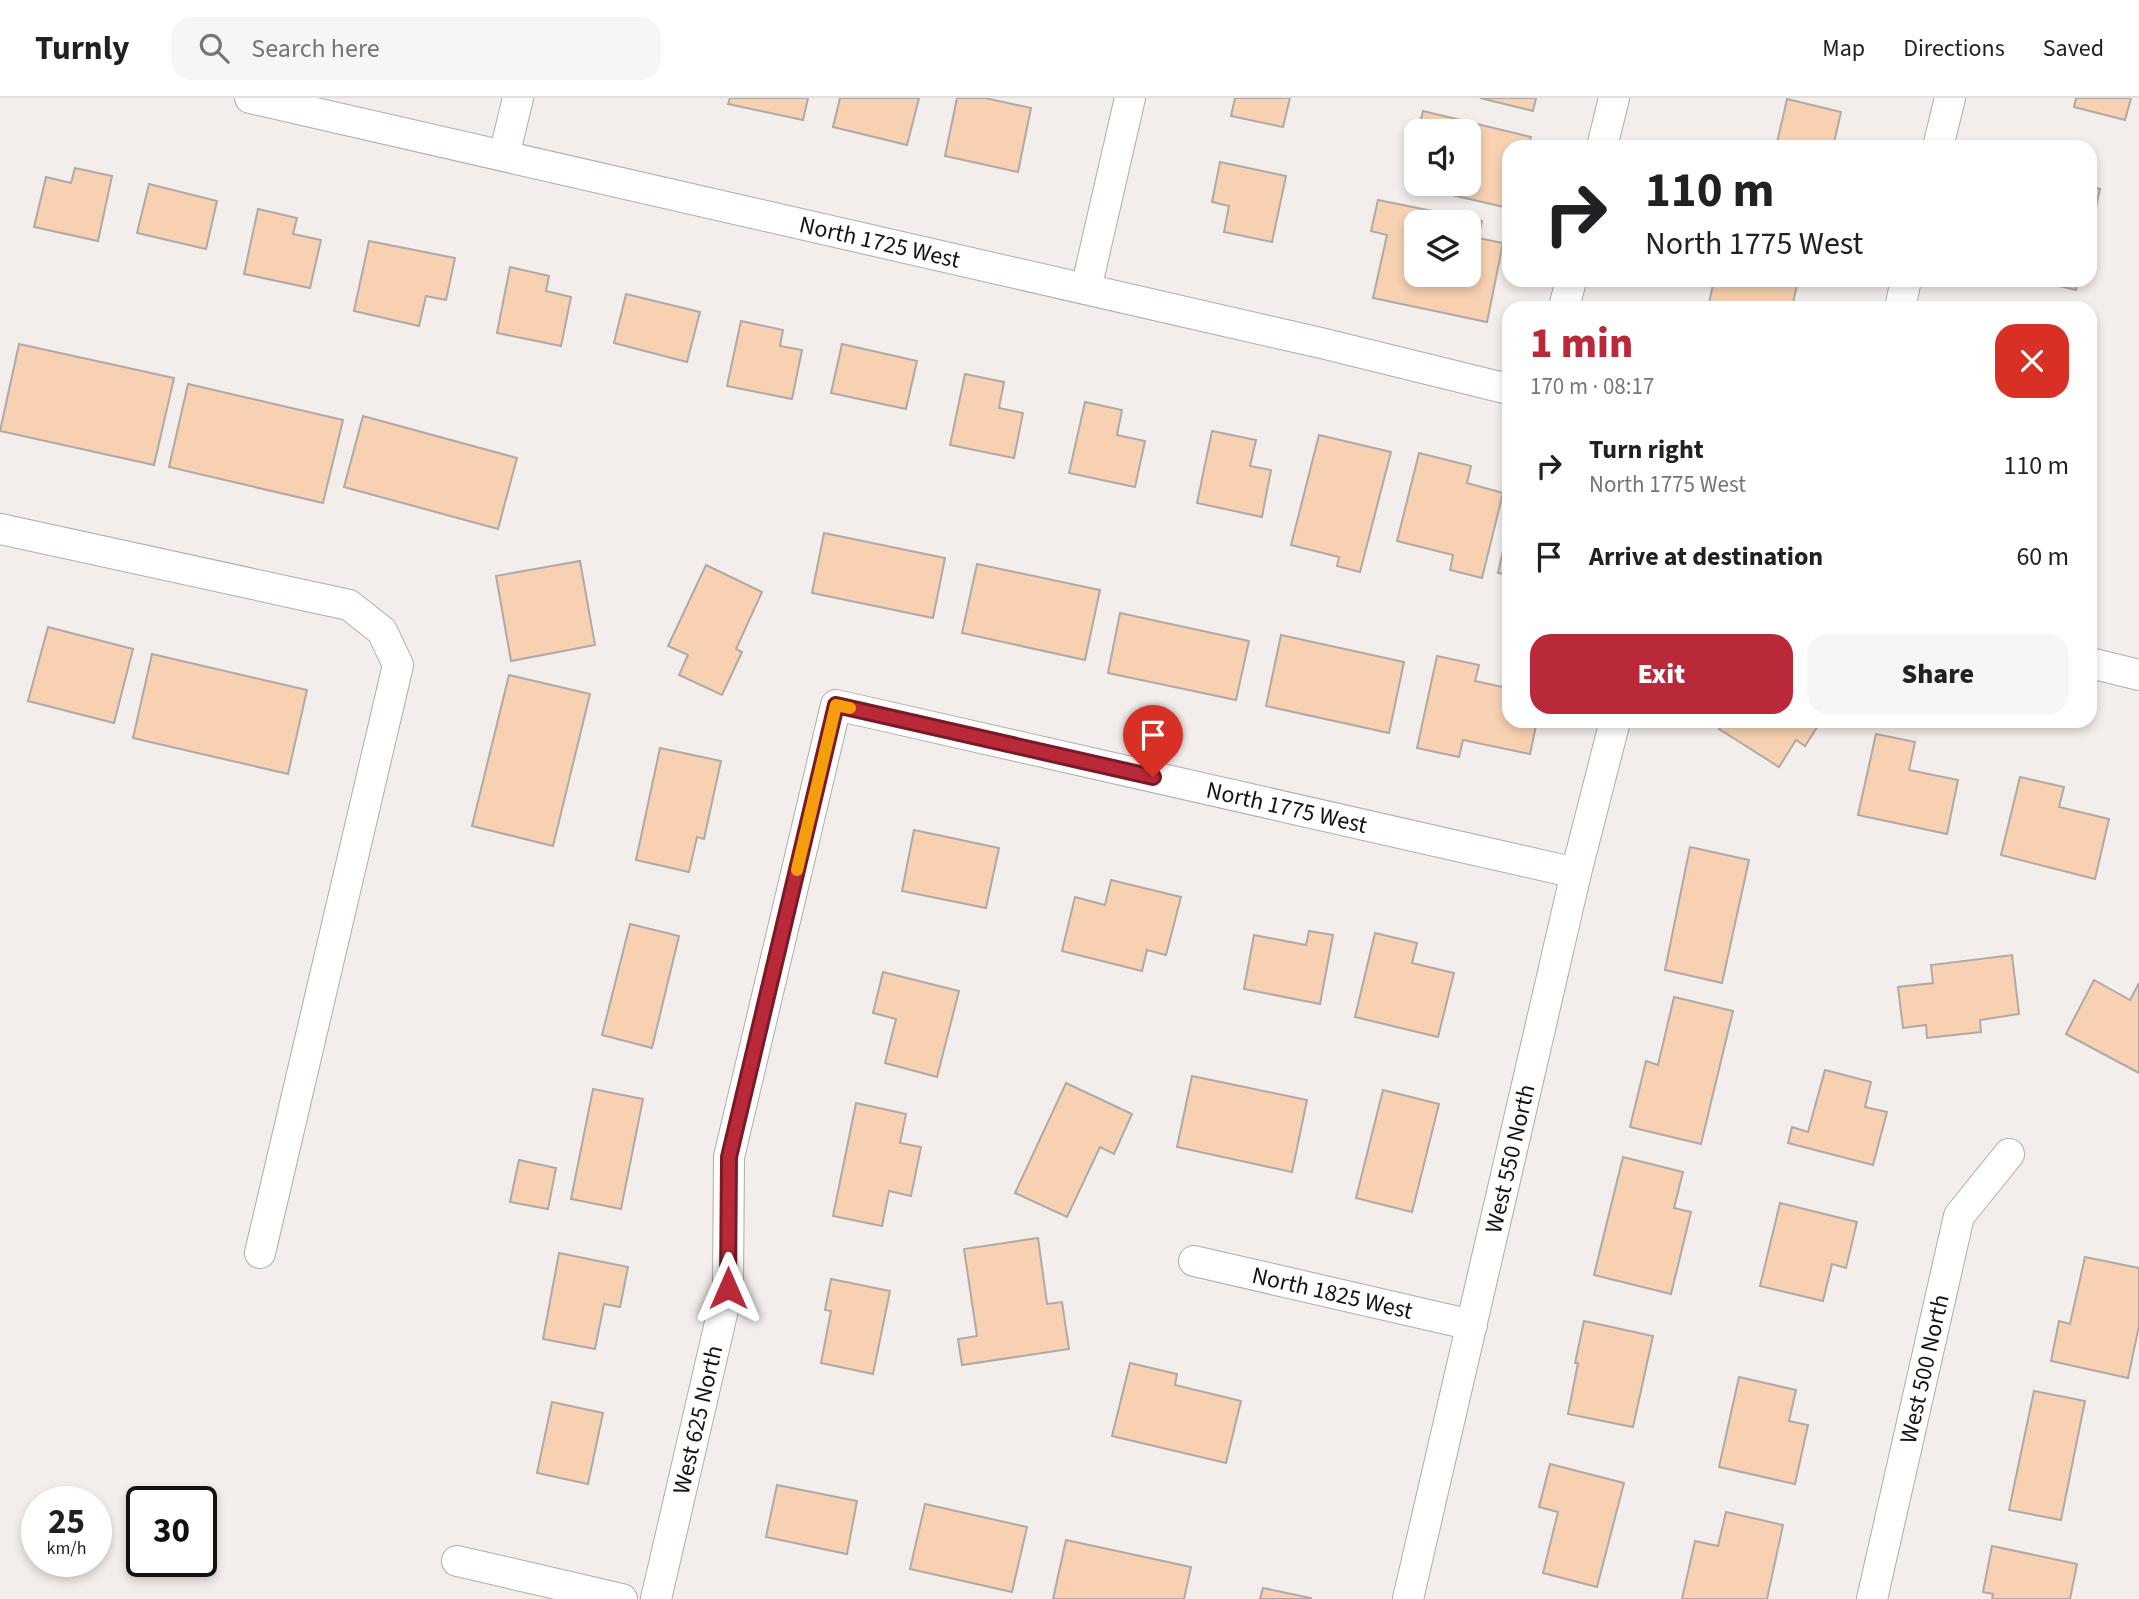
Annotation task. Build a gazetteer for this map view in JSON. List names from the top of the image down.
{
  "streets": {
    "street": [
      "North 1725 West",
      "North 1775 West",
      "West 550 North",
      "North 1825 West",
      "West 500 North",
      "West 625 North"
    ]
  },
  "crossings": [
    ["North 1775 West", "West 550 North"],
    ["North 1775 West", "West 625 North"],
    ["West 550 North", "North 1825 West"]
  ],
  "page": {
    "header": "Turnly",
    "search": "Search here",
    "nav": ["Map", "Directions", "Saved"],
    "turn": ["110 m", "North 1775 West"],
    "heading": ["1 min", "170 m · 08:17"],
    "list": [
      {
        "name": "Turn right",
        "note": "North 1775 West",
        "value": "110 m"
      },
      {
        "name": "Arrive at destination",
        "value": "60 m"
      }
    ],
    "buttons": ["Exit", "Share"],
    "speed": "25 km/h",
    "limit": "30"
  }
}
